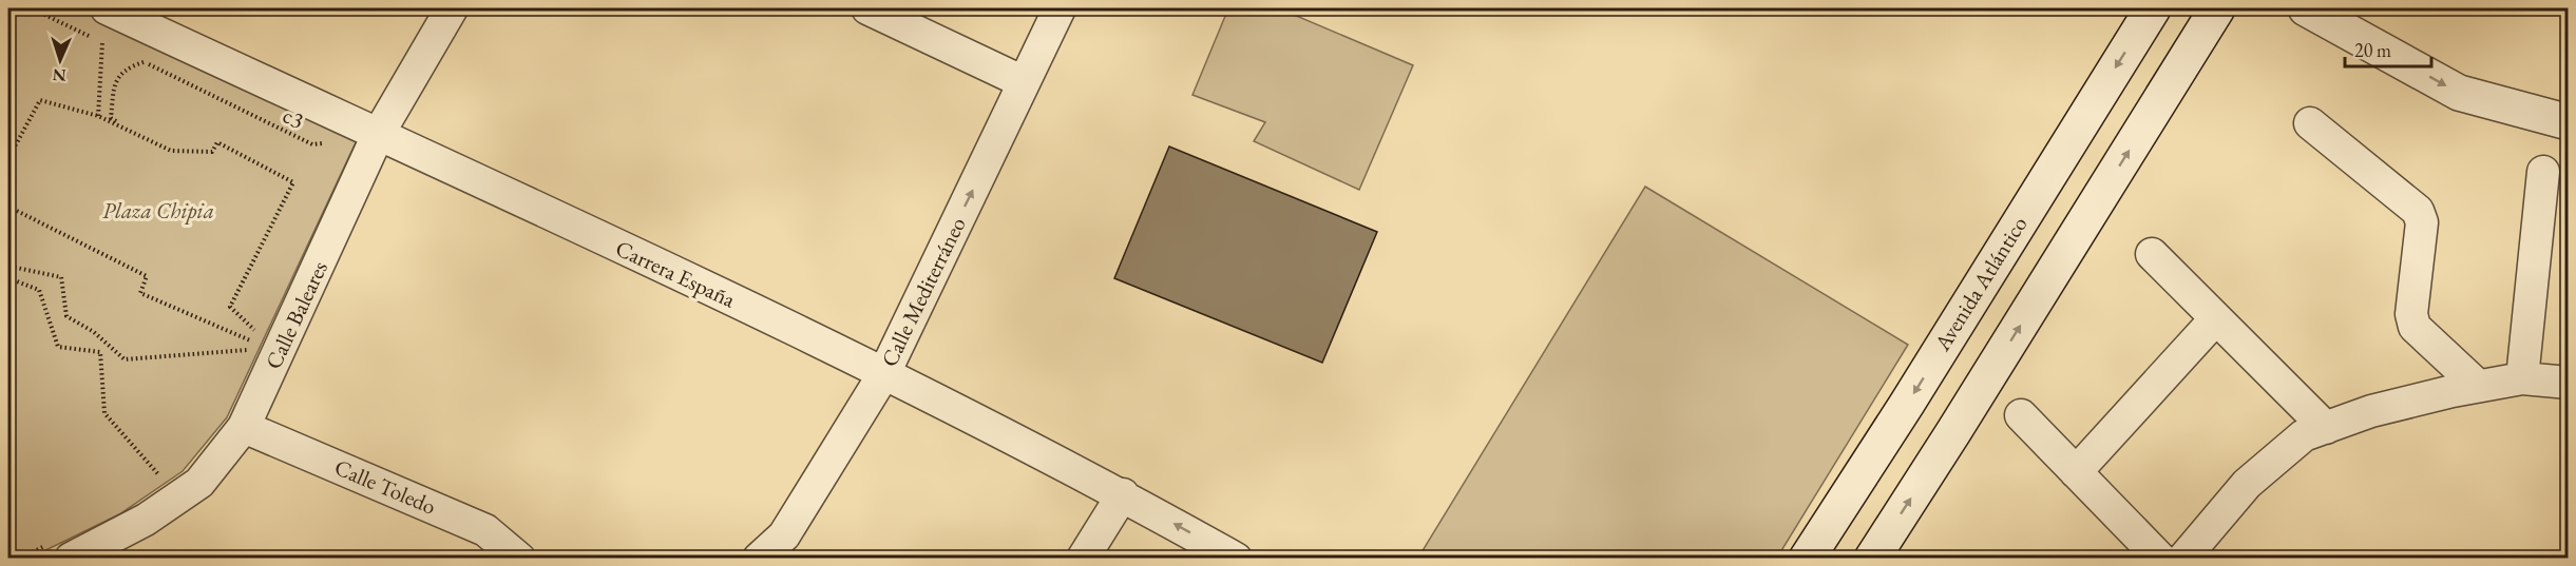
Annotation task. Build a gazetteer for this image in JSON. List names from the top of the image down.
{
  "streets": {
    "main road": ["Avenida Atlántico"],
    "street": [
      "Carrera España",
      "Calle Mediterráneo",
      "Calle Baleares",
      "Calle Toledo"
    ],
    "path": ["c3"]
  },
  "crossings": [
    ["Carrera España", "Calle Mediterráneo"],
    ["Carrera España", "Calle Baleares"],
    ["Calle Baleares", "Calle Toledo"]
  ],
  "one_way": ["Calle Mediterráneo"],
  "parks": ["Plaza Chipia"],
  "scale_bar": "20 m",
  "north": "bottom"
}
